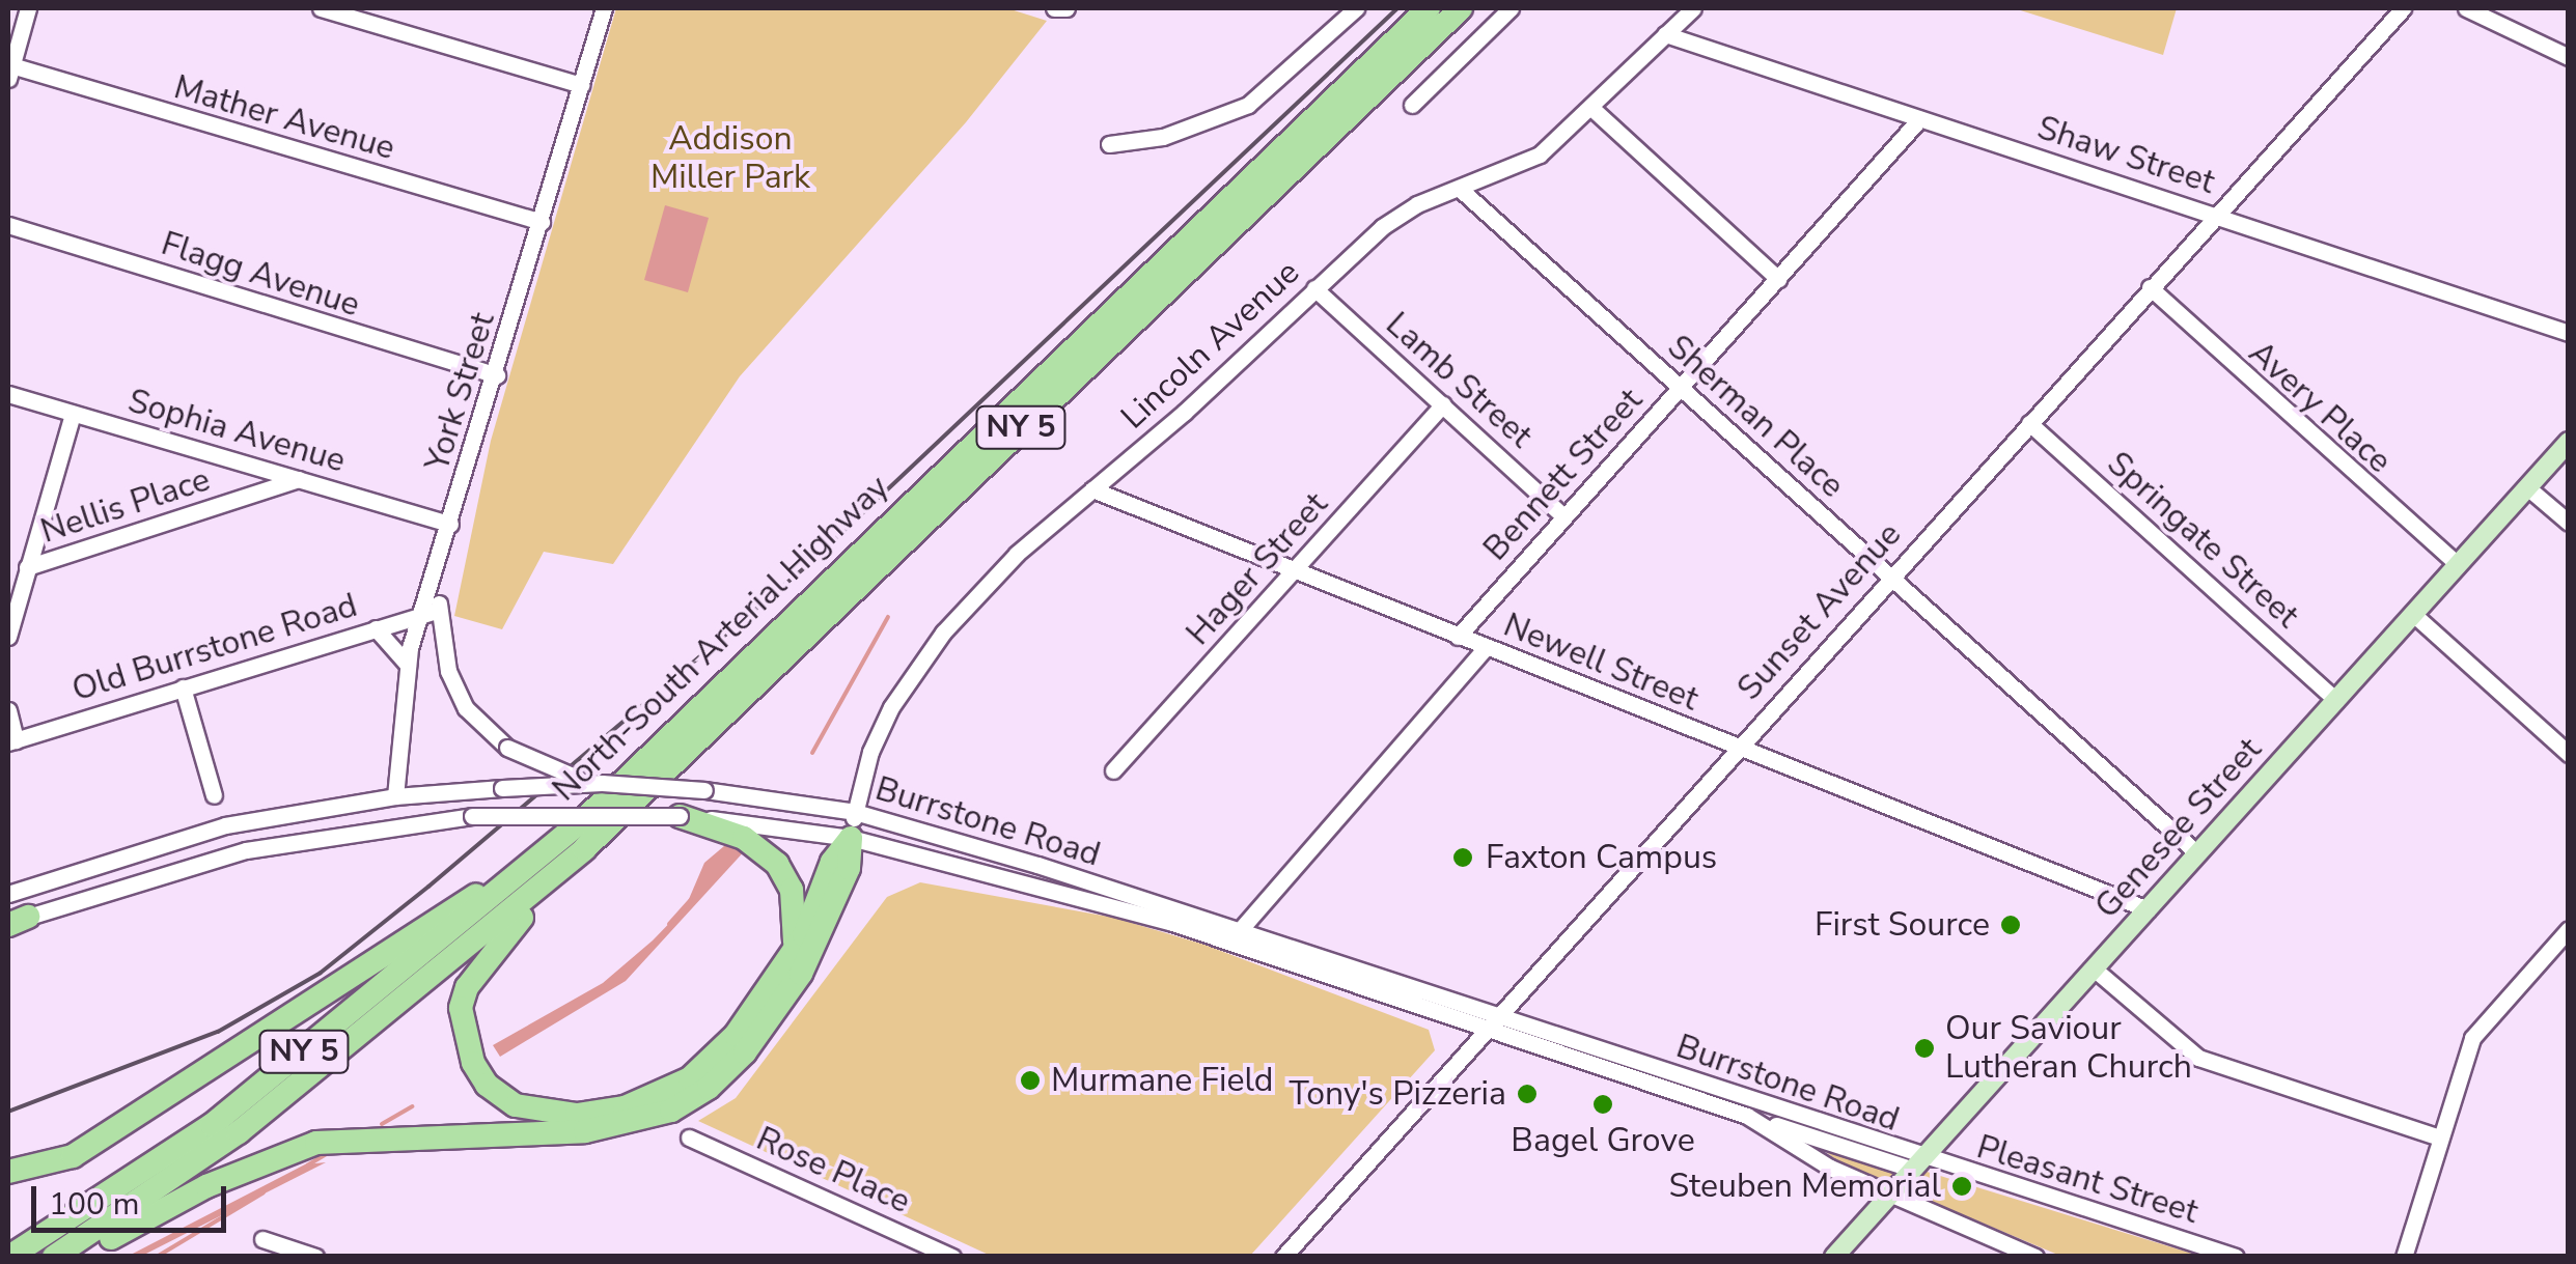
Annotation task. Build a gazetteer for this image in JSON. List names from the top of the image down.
{
  "streets": {
    "highway": ["NY 5", "North-South Arterial Highway"],
    "main road": ["Genesee Street"],
    "street": [
      "Mather Avenue",
      "Shaw Street",
      "Flagg Avenue",
      "Lincoln Avenue",
      "Lamb Street",
      "York Street",
      "Avery Place",
      "Sherman Place",
      "Sophia Avenue",
      "Bennett Street",
      "Nellis Place",
      "Springate Street",
      "Hager Street",
      "Sunset Avenue",
      "Old Burrstone Road",
      "Newell Street",
      "Burrstone Road",
      "Rose Place",
      "Pleasant Street"
    ]
  },
  "crossings": [
    ["Mather Avenue", "York Street"],
    ["Shaw Street", "Lincoln Avenue"],
    ["Shaw Street", "Bennett Street"],
    ["Shaw Street", "Sunset Avenue"],
    ["Flagg Avenue", "York Street"],
    ["Lincoln Avenue", "Lamb Street"],
    ["Lincoln Avenue", "Sherman Place"],
    ["Lincoln Avenue", "Newell Street"],
    ["Lincoln Avenue", "Burrstone Road"],
    ["Lamb Street", "Bennett Street"],
    ["Lamb Street", "Hager Street"],
    ["York Street", "Sophia Avenue"],
    ["York Street", "Old Burrstone Road"],
    ["York Street", "Burrstone Road"],
    ["Avery Place", "Sunset Avenue"],
    ["Avery Place", "Genesee Street"],
    ["Sherman Place", "Bennett Street"],
    ["Sherman Place", "Sunset Avenue"],
    ["Sherman Place", "Genesee Street"],
    ["Sophia Avenue", "Nellis Place"],
    ["Bennett Street", "Newell Street"],
    ["Springate Street", "Sunset Avenue"],
    ["Springate Street", "Genesee Street"],
    ["Hager Street", "Newell Street"],
    ["Sunset Avenue", "Newell Street"],
    ["Sunset Avenue", "Burrstone Road"],
    ["Newell Street", "Genesee Street"],
    ["Burrstone Road", "Genesee Street"],
    ["Burrstone Road", "Pleasant Street"],
    ["Genesee Street", "Pleasant Street"]
  ],
  "parks": ["Addison Miller Park"],
  "places": [
    "Faxton Campus",
    "First Source",
    "Our Saviour Lutheran Church",
    "Murmane Field",
    "Tony's Pizzeria",
    "Bagel Grove",
    "Steuben Memorial"
  ],
  "scale_bar": "100 m"
}
